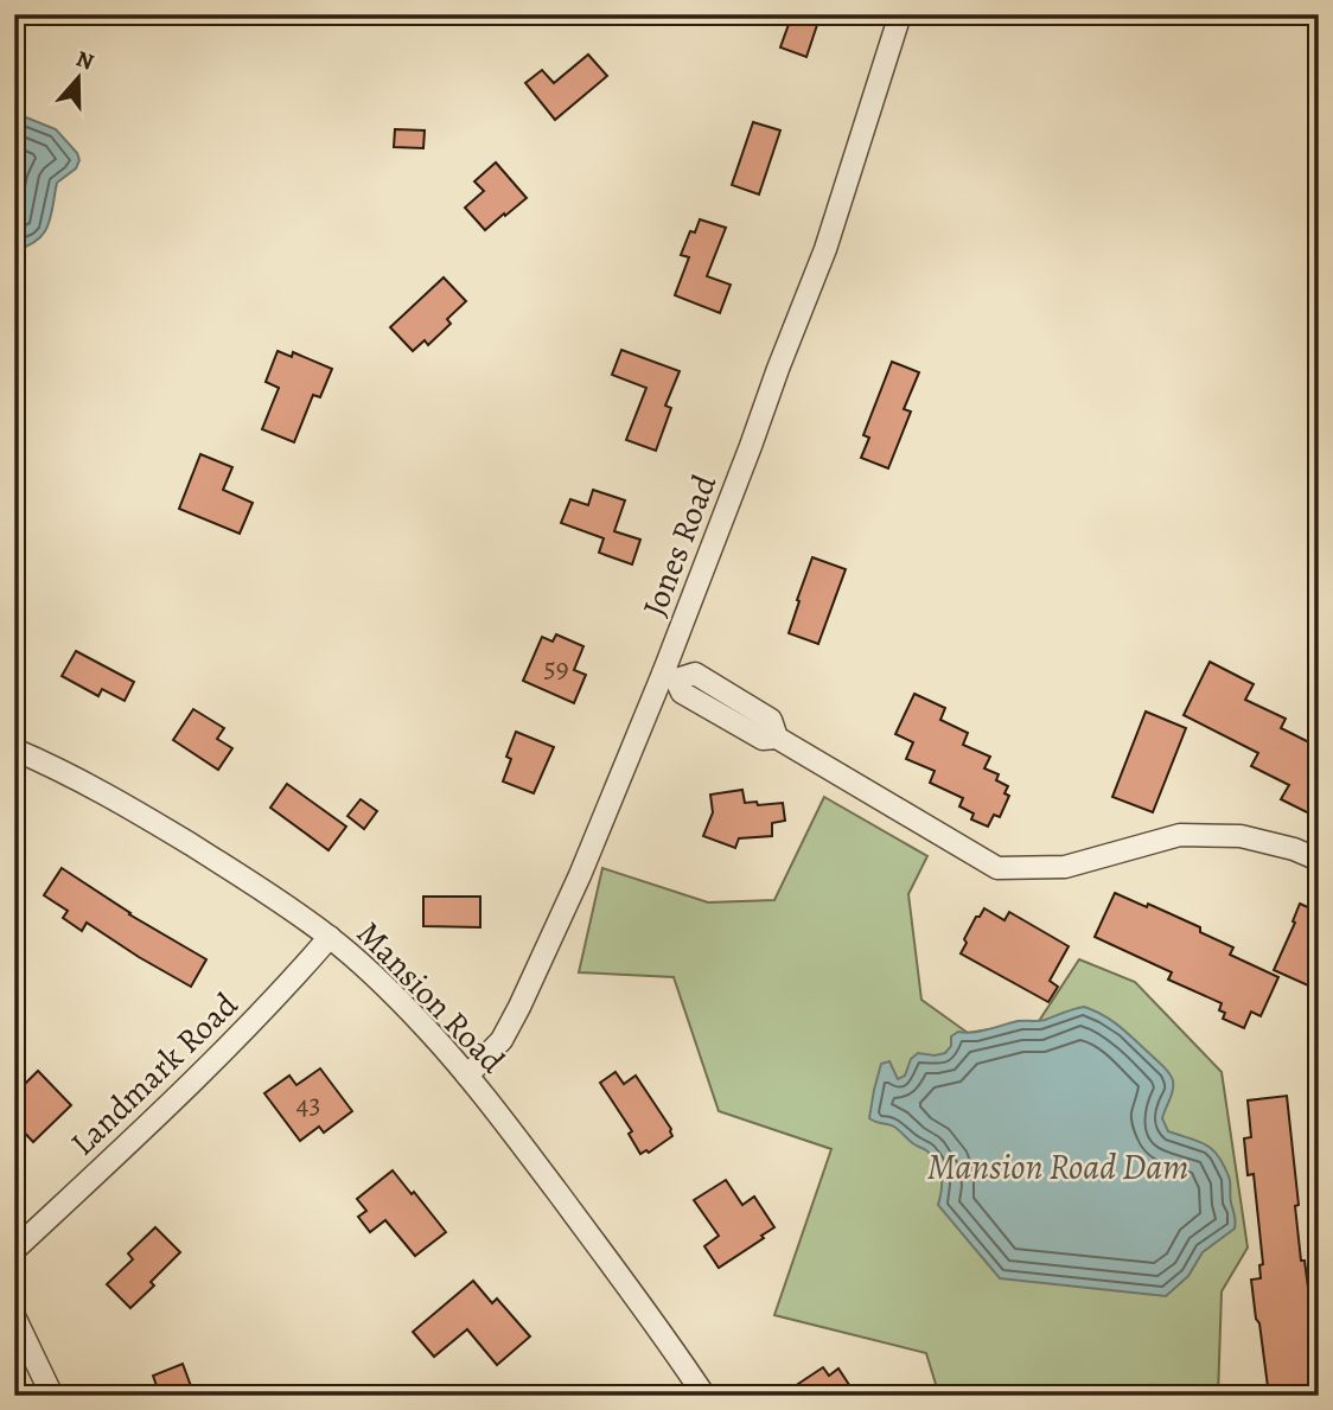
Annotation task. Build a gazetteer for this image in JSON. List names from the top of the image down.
{
  "streets": {
    "street": ["Jones Road", "Mansion Road", "Landmark Road"]
  },
  "crossings": [
    ["Jones Road", "Mansion Road"],
    ["Mansion Road", "Landmark Road"]
  ],
  "water": ["Mansion Road Dam"],
  "house_numbers": ["59", "43"],
  "north": "top"
}
